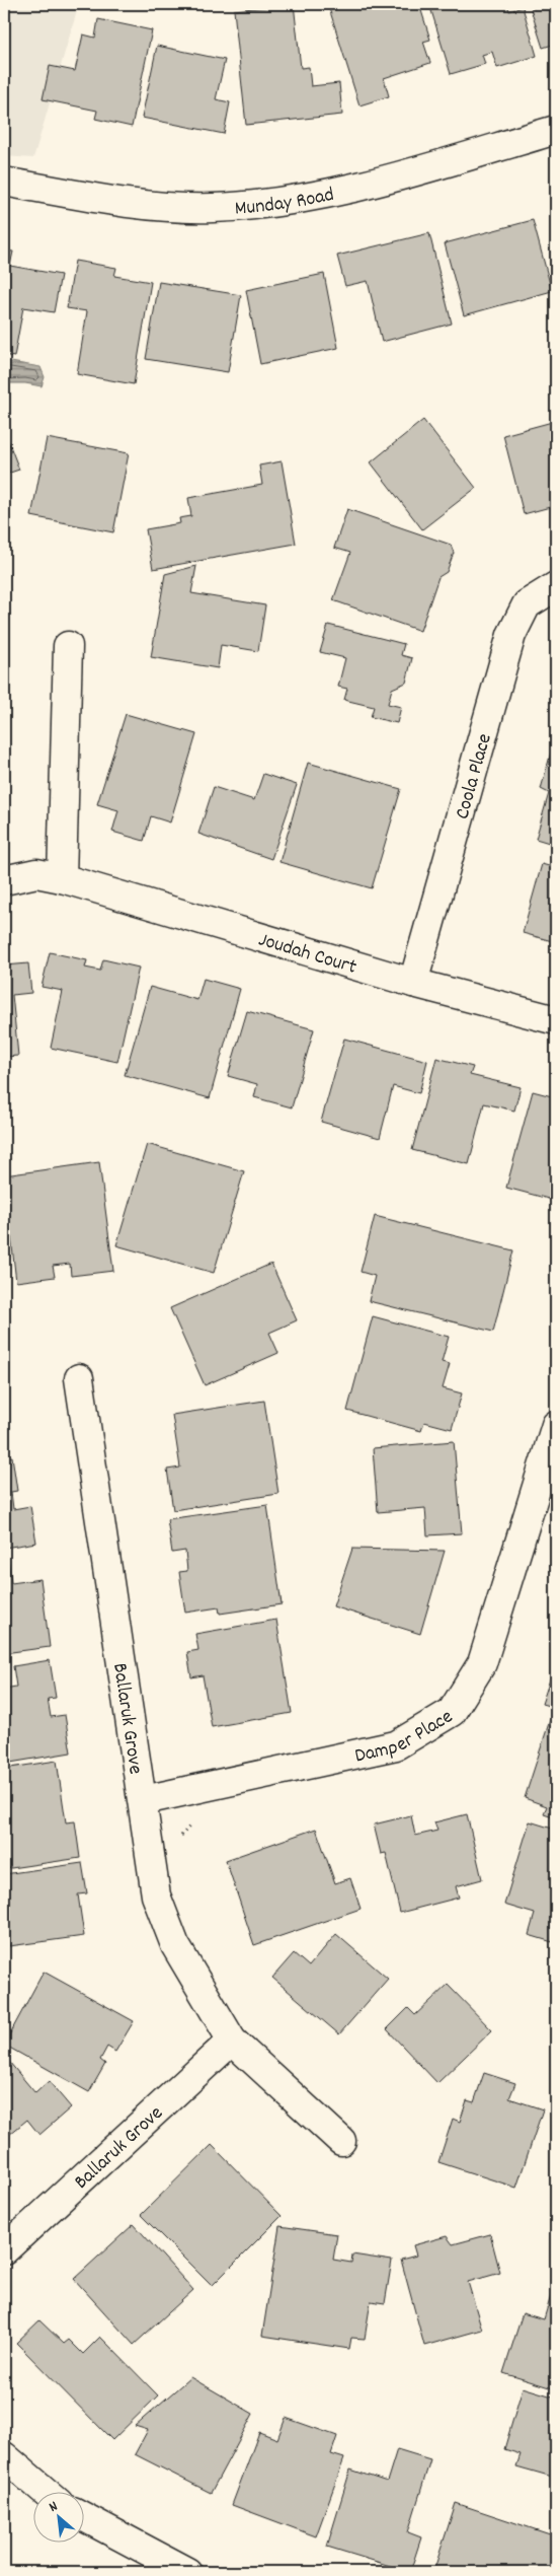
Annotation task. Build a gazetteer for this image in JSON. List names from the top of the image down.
{
  "streets": {
    "street": [
      "Munday Road",
      "Coola Place",
      "Joudah Court",
      "Ballaruk Grove",
      "Damper Place"
    ]
  },
  "crossings": [
    ["Coola Place", "Joudah Court"],
    ["Ballaruk Grove", "Damper Place"]
  ],
  "north": "top left"
}
